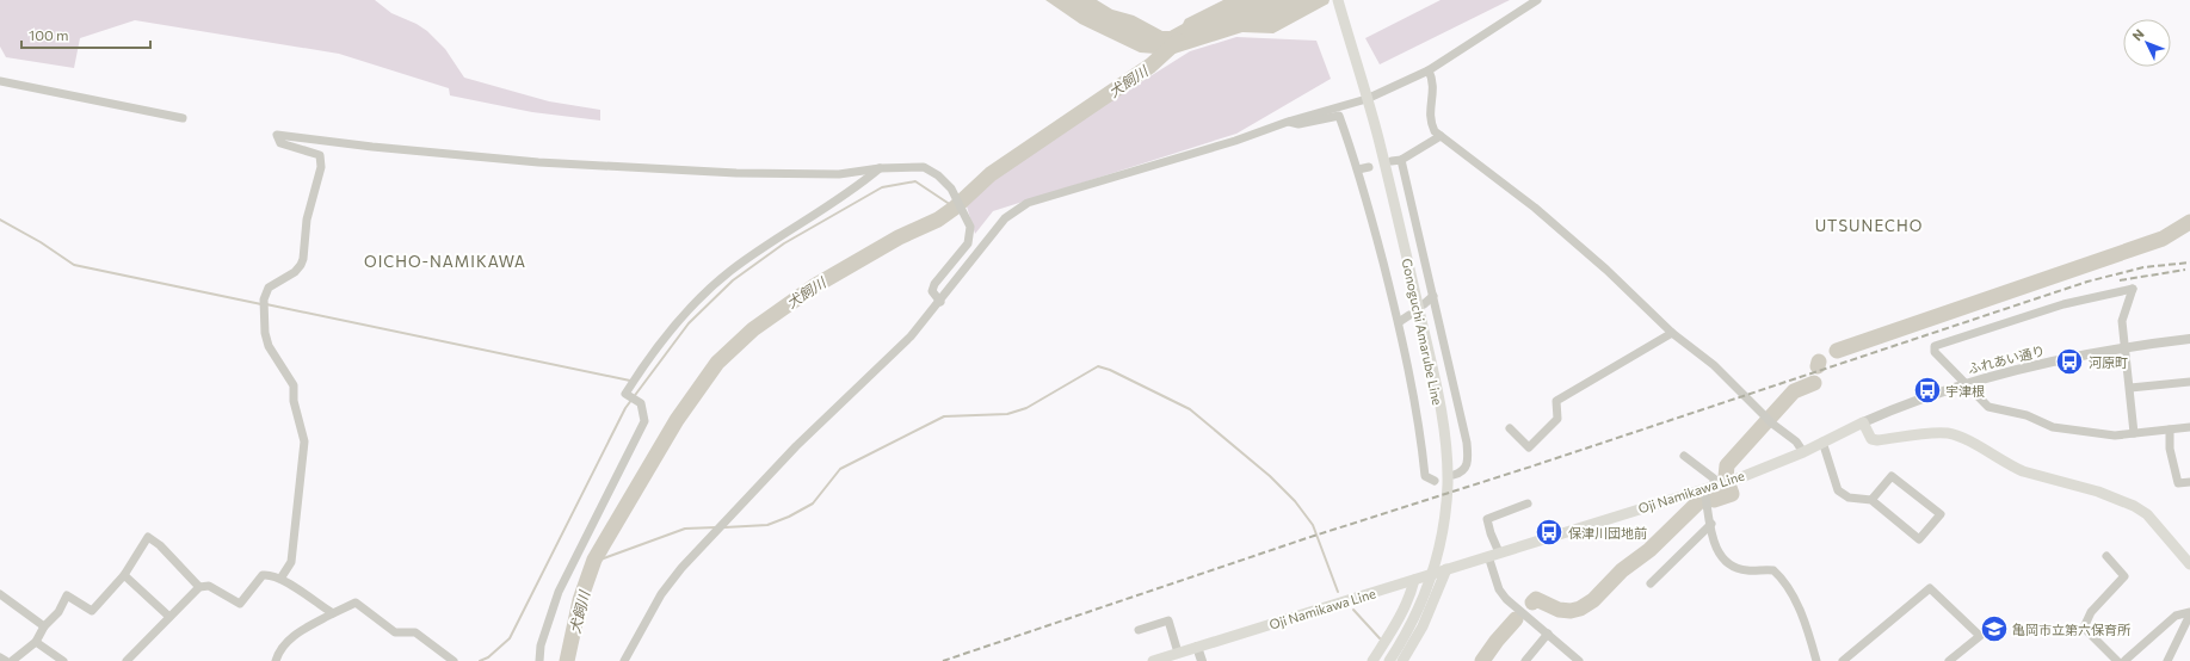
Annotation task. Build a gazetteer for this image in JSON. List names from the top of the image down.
{
  "streets": {
    "main road": ["Gonoguchi Amarube Line", "Oji Namikawa Line"],
    "street": ["ふれあい通り"]
  },
  "crossings": [
    ["ふれあい通り", "Oji Namikawa Line"]
  ],
  "districts": ["UTSUNECHO", "OICHO-NAMIKAWA"],
  "water": ["犬飼川"],
  "places": {
    "bus stop": ["河原町", "宇津根", "保津川団地前"],
    "school or university": ["亀岡市立第六保育所"]
  },
  "scale_bar": "100 m",
  "north": "top left"
}
